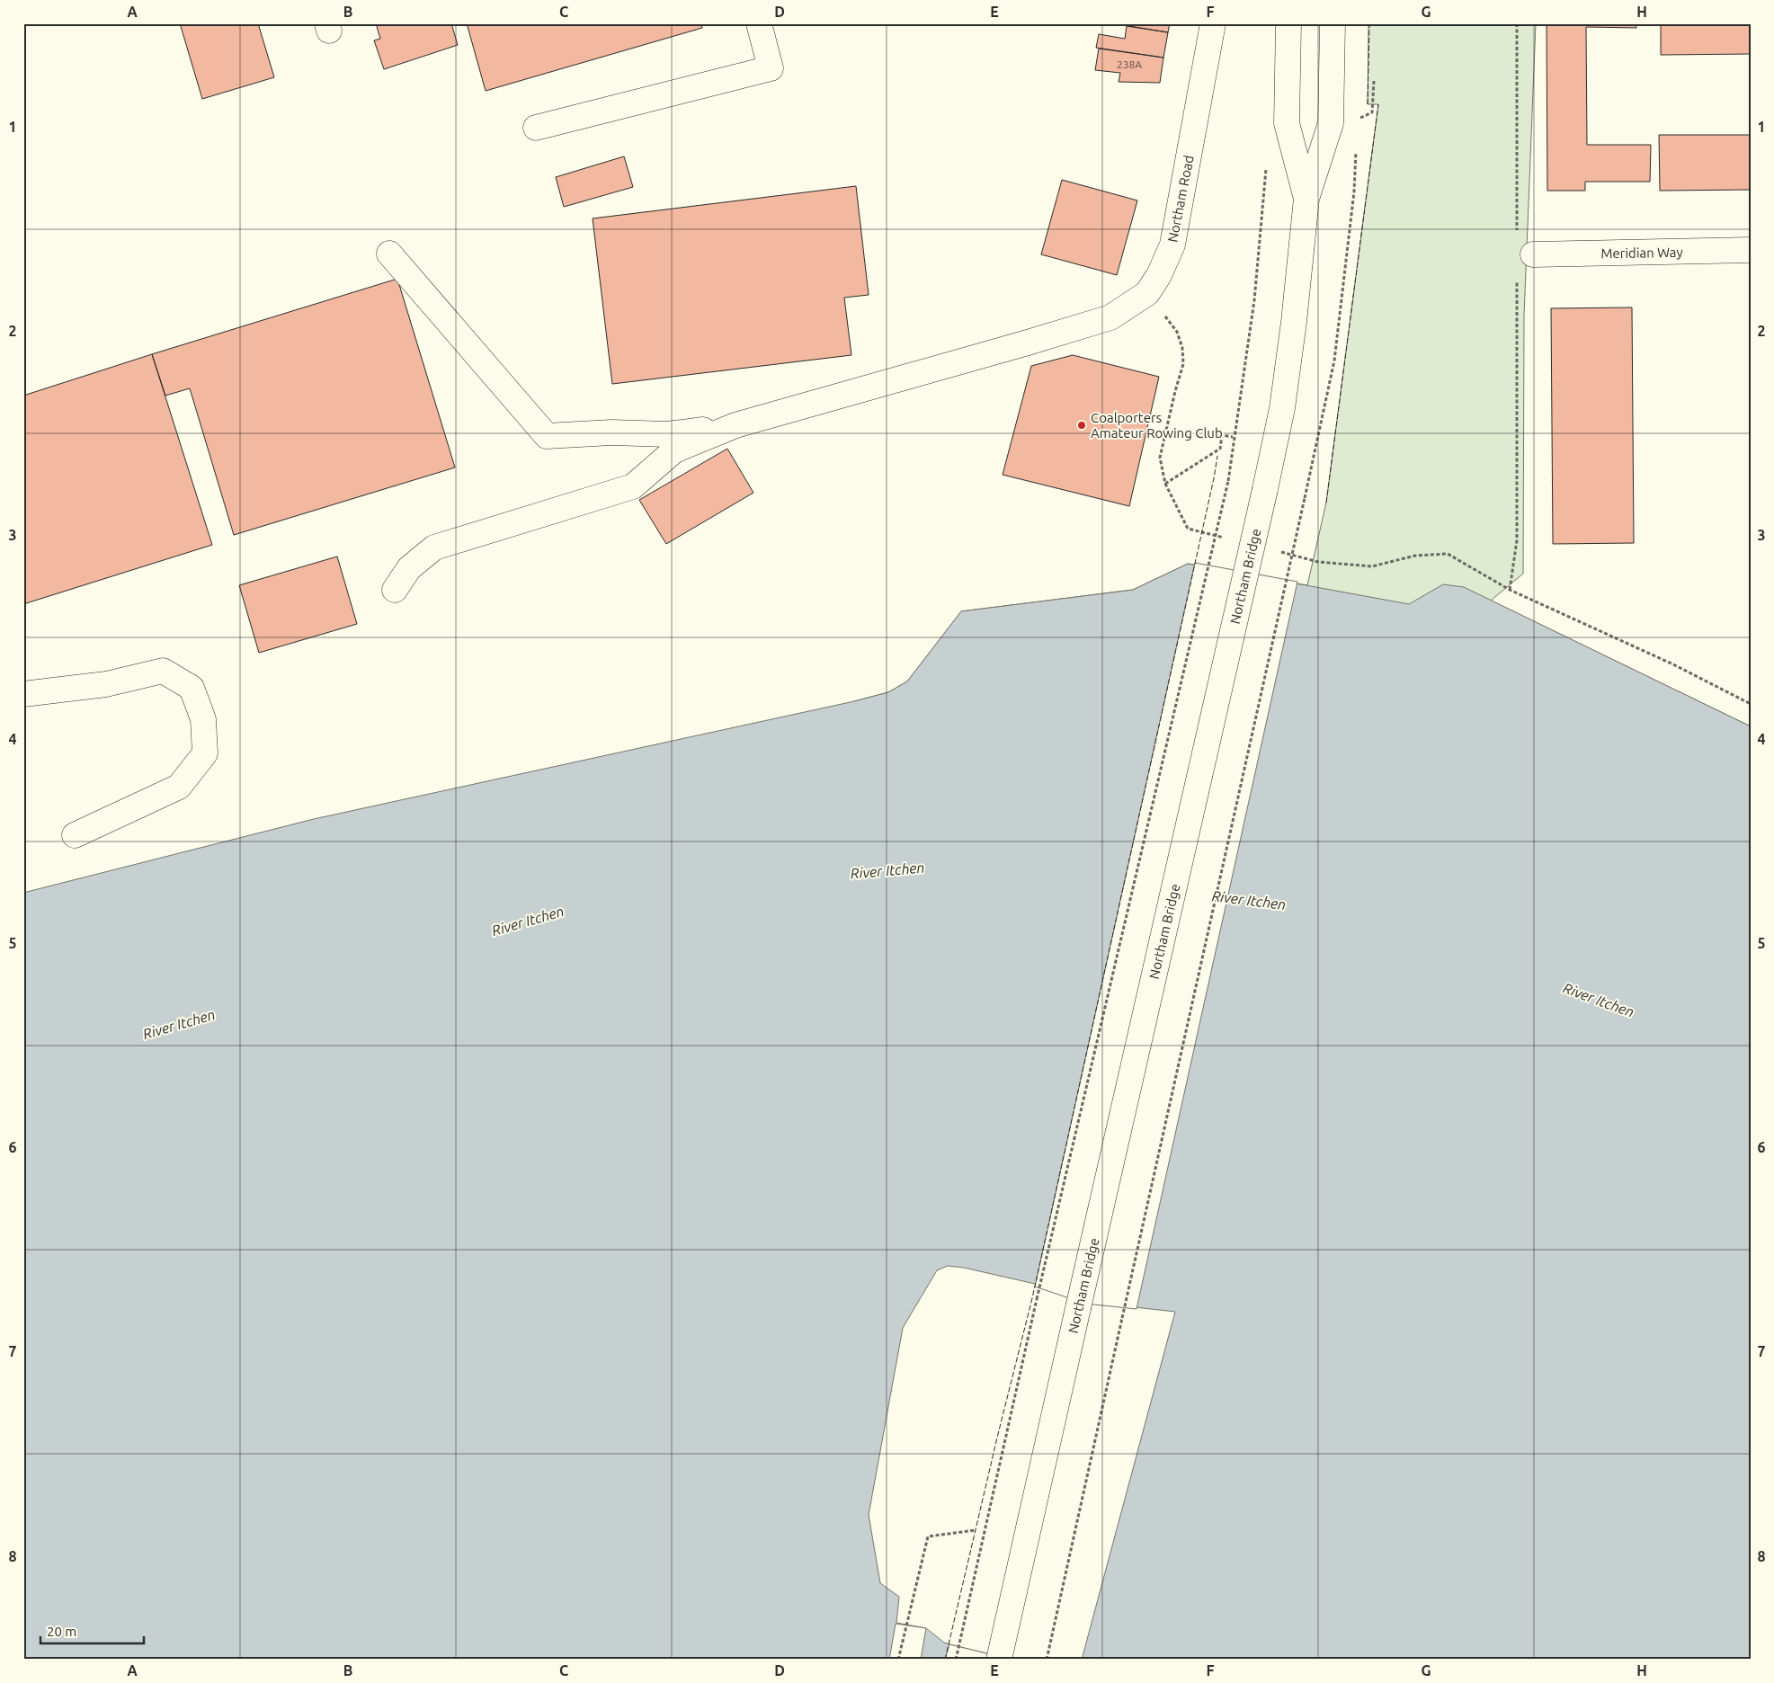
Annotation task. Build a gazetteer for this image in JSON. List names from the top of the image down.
{
  "streets": {
    "main road": ["Northam Road", "Meridian Way", "Northam Bridge"]
  },
  "water": ["River Itchen"],
  "places": ["Coalporters Amateur Rowing Club"],
  "house_numbers": ["238A"],
  "scale_bar": "20 m",
  "grid": {
    "columns": [
      "A",
      "B",
      "C",
      "D",
      "E",
      "F",
      "G",
      "H"
    ],
    "rows": [
      "1",
      "2",
      "3",
      "4",
      "5",
      "6",
      "7",
      "8"
    ]
  }
}
